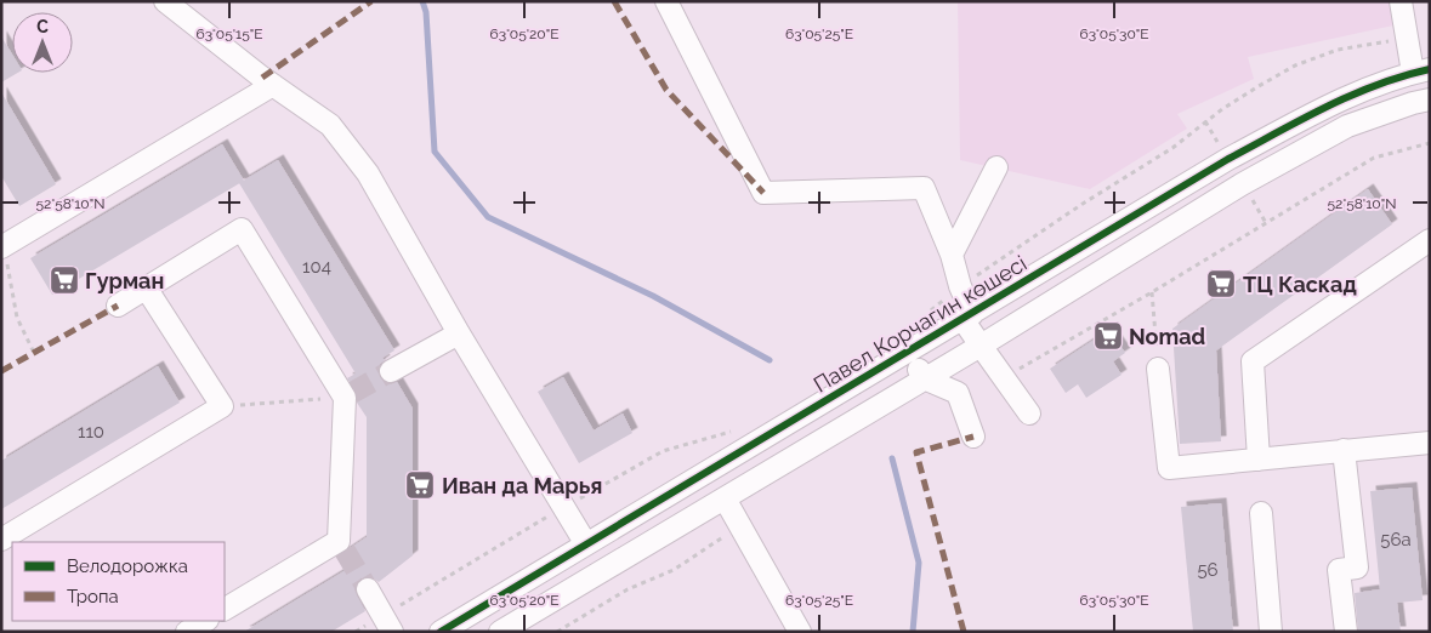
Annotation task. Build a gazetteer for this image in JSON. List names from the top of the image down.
{
  "streets": {
    "street": ["Павел Корчагин көшесі"]
  },
  "places": {
    "supermarket": [
      "Гурман",
      "ТЦ Каскад",
      "Nomad",
      "Иван да Марья"
    ]
  },
  "house_numbers": [
    "104",
    "110",
    "56а",
    "56"
  ],
  "legend": ["Велодорожка", "Тропа"],
  "north": "top",
  "coordinates": [
    "63°05'15\"E",
    "63°05'20\"E",
    "63°05'25\"E",
    "63°05'30\"E",
    "52°58'10\"N"
  ]
}
